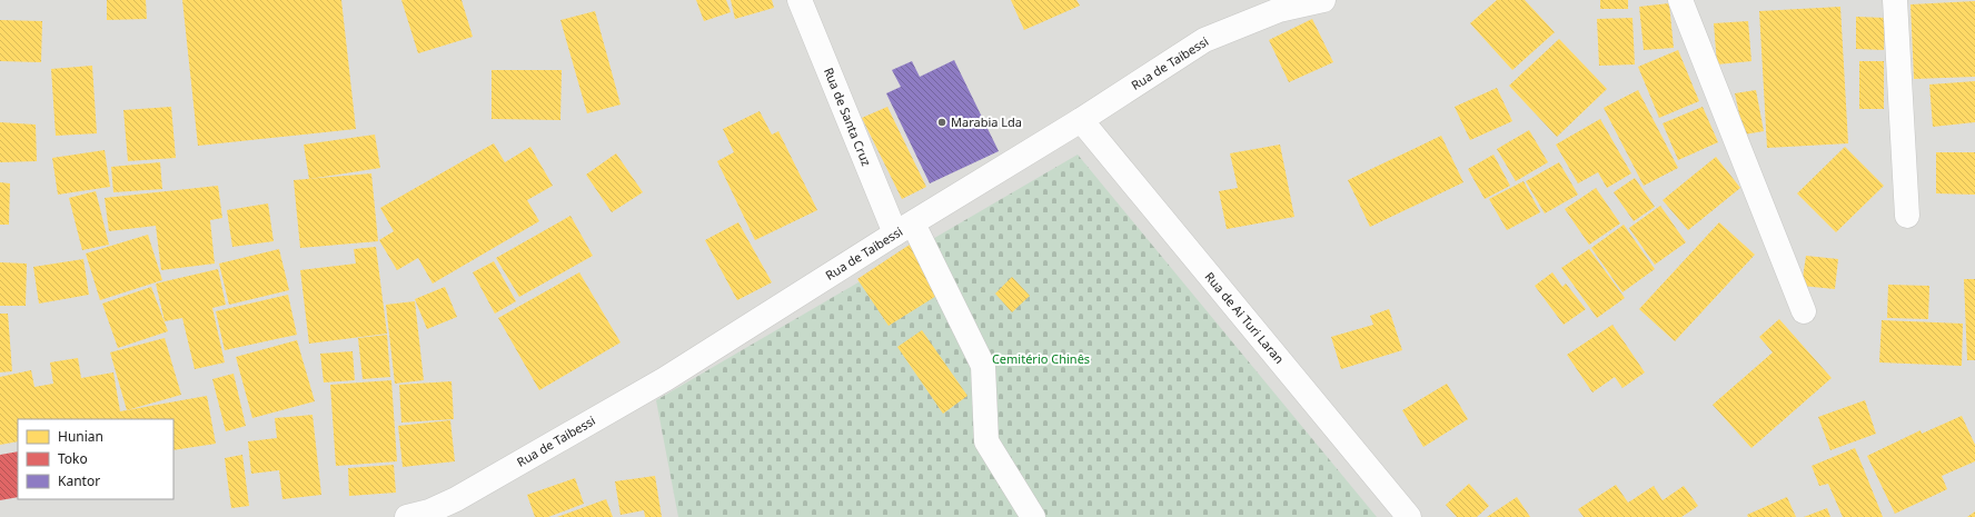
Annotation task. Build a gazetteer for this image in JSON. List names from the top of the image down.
{
  "streets": {
    "street": ["Rua de Taibessi", "Rua de Santa Cruz", "Rua de Ai Turi Laran"]
  },
  "crossings": [
    ["Rua de Taibessi", "Rua de Santa Cruz"],
    ["Rua de Taibessi", "Rua de Ai Turi Laran"]
  ],
  "parks": ["Cemitério Chinês"],
  "places": ["Marabia Lda"],
  "legend": ["Hunian", "Toko", "Kantor"]
}
